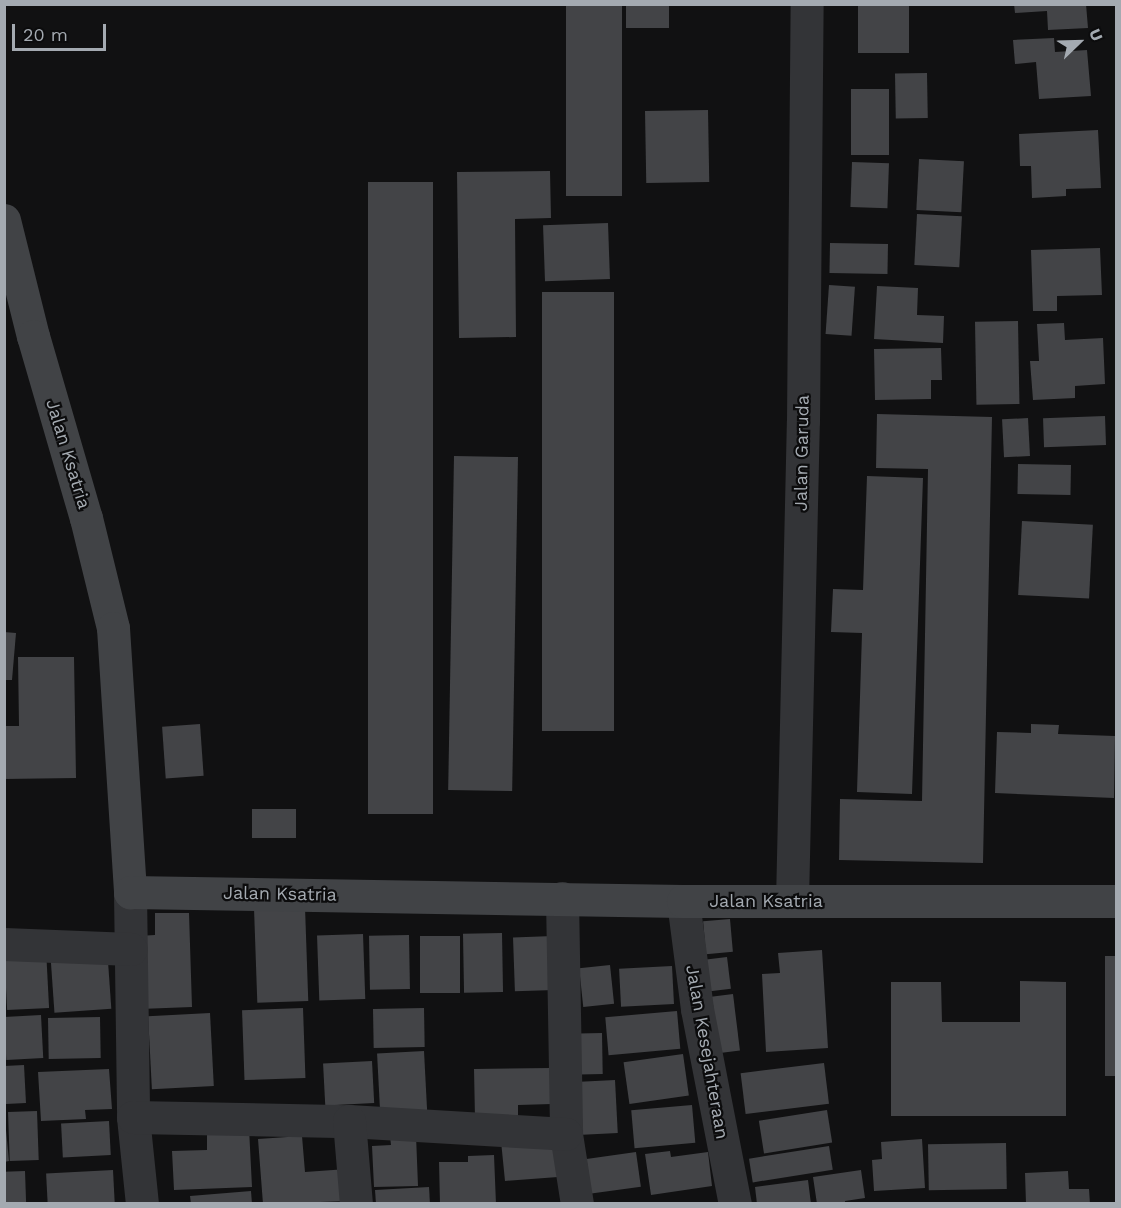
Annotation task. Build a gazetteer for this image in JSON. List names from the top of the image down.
{
  "streets": {
    "street": ["Jalan Garuda", "Jalan Ksatria", "Jalan Kesejahteraan"]
  },
  "crossings": [
    ["Jalan Garuda", "Jalan Ksatria"],
    ["Jalan Ksatria", "Jalan Kesejahteraan"]
  ],
  "scale_bar": "20 m",
  "north": "top right"
}
